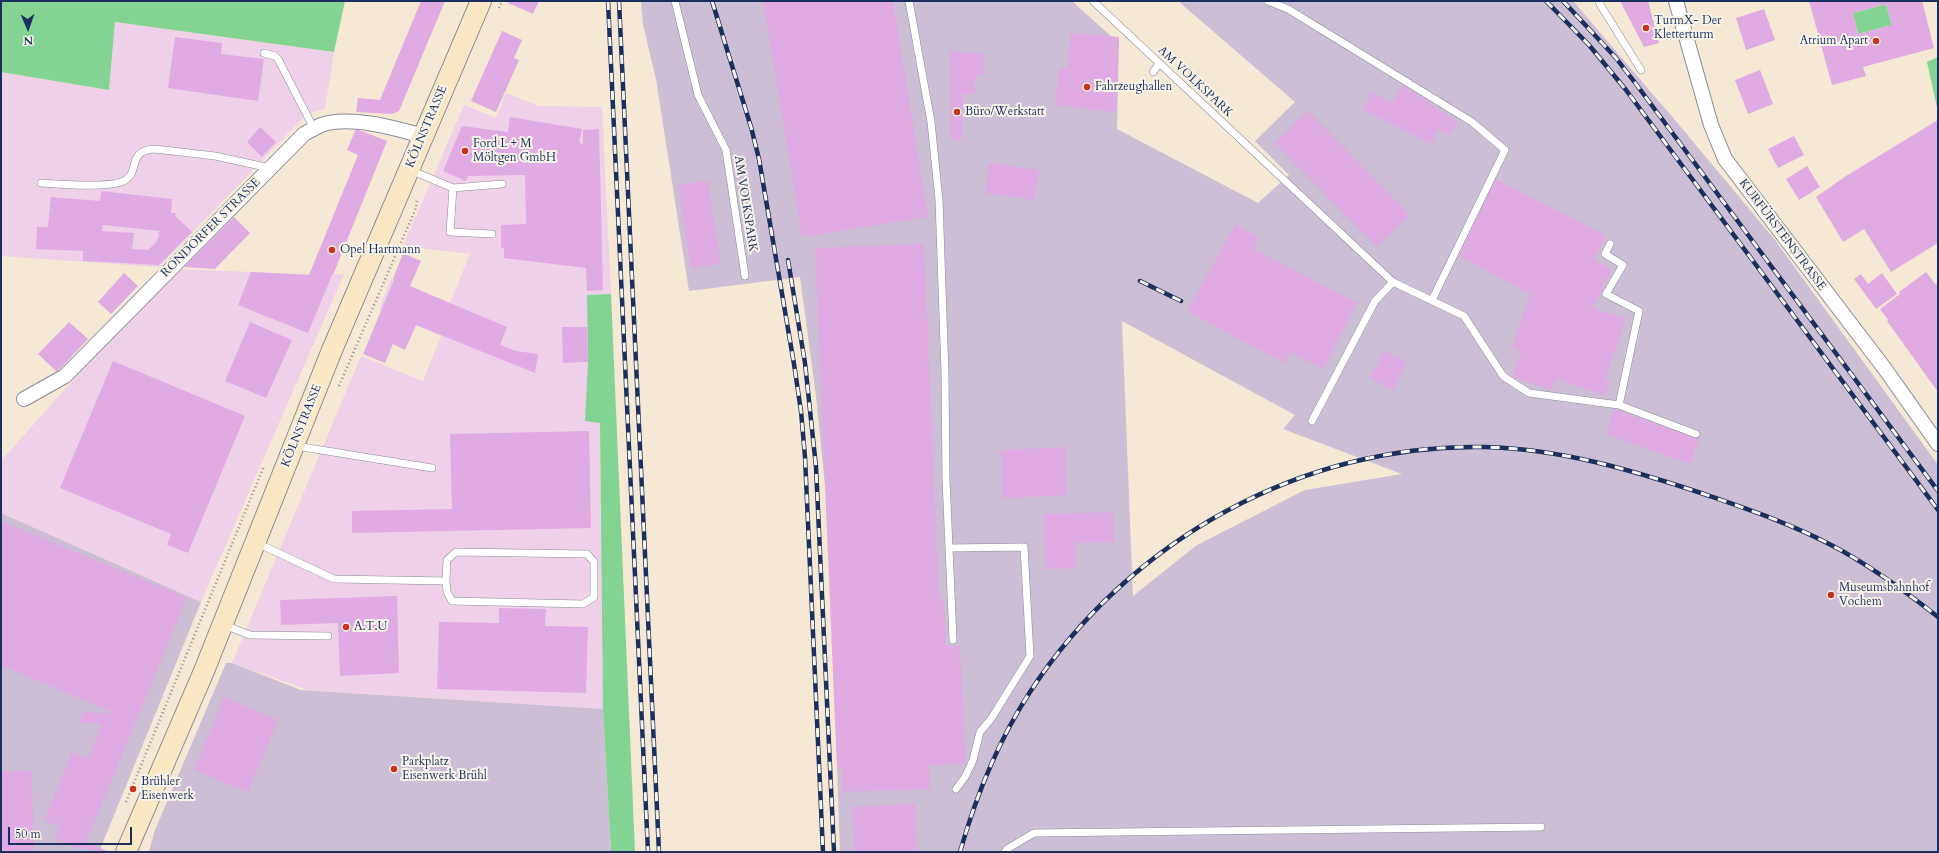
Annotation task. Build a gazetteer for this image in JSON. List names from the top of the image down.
{
  "streets": {
    "main road": ["KÖLNSTRASSE"],
    "street": ["RONDORFER STRASSE", "KURFÜRSTENSTRASSE"],
    "lane": ["AM VOLKSPARK"]
  },
  "crossings": [
    ["KÖLNSTRASSE", "RONDORFER STRASSE"]
  ],
  "places": [
    "TurmX- Der Kletterturm",
    "Atrium Apart",
    "Fahrzeughallen",
    "Büro/Werkstatt",
    "Ford L + M Möltgen GmbH",
    "Opel Hartmann",
    "Museumsbahnhof Vochem",
    "A.T.U",
    "Parkplatz Eisenwerk Brühl",
    "Brühler Eisenwerk"
  ],
  "scale_bar": "50 m",
  "north": "bottom"
}
